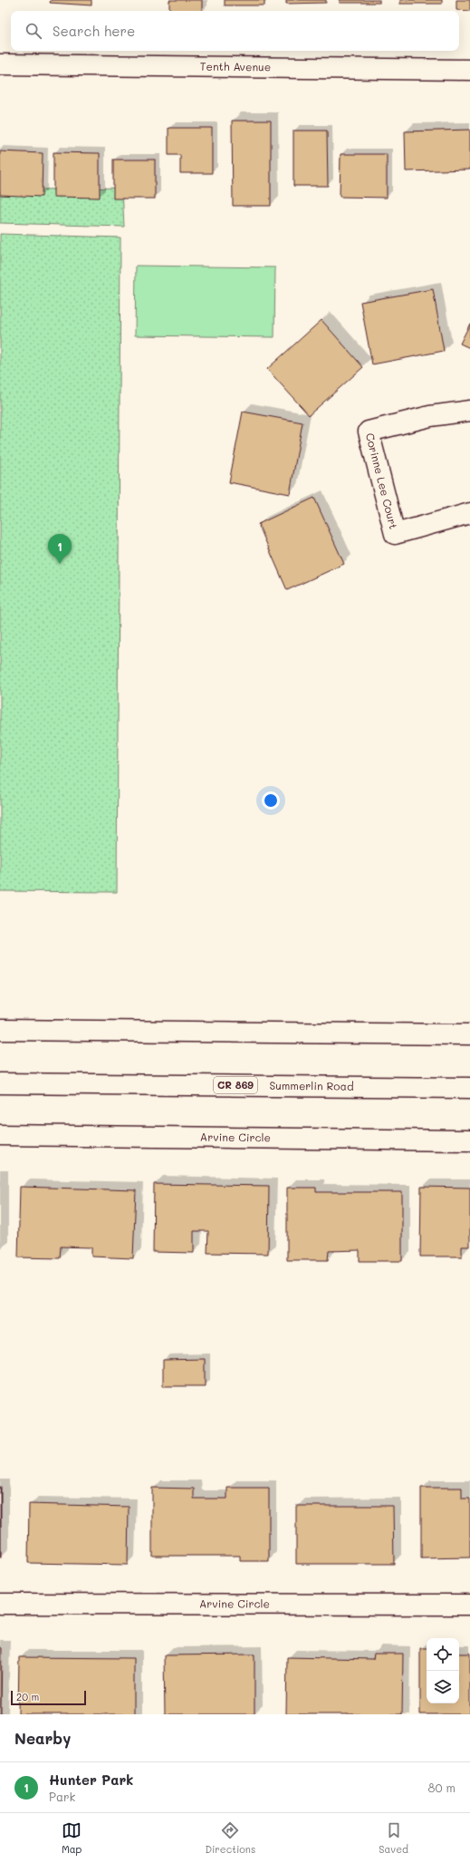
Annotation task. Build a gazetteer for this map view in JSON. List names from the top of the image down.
{
  "streets": {
    "street": [
      "Tenth Avenue",
      "Corinne Lee Court",
      "CR 869",
      "Summerlin Road",
      "Arvine Circle"
    ]
  },
  "scale_bar": "20 m",
  "page": {
    "search": "Search here",
    "pins": "1",
    "scale": "20 m",
    "heading": "Nearby",
    "list": [
      {
        "mark": "1",
        "name": "Hunter Park",
        "note": "Park",
        "value": "80 m"
      }
    ],
    "nav": ["Map", "Directions", "Saved"]
  }
}
